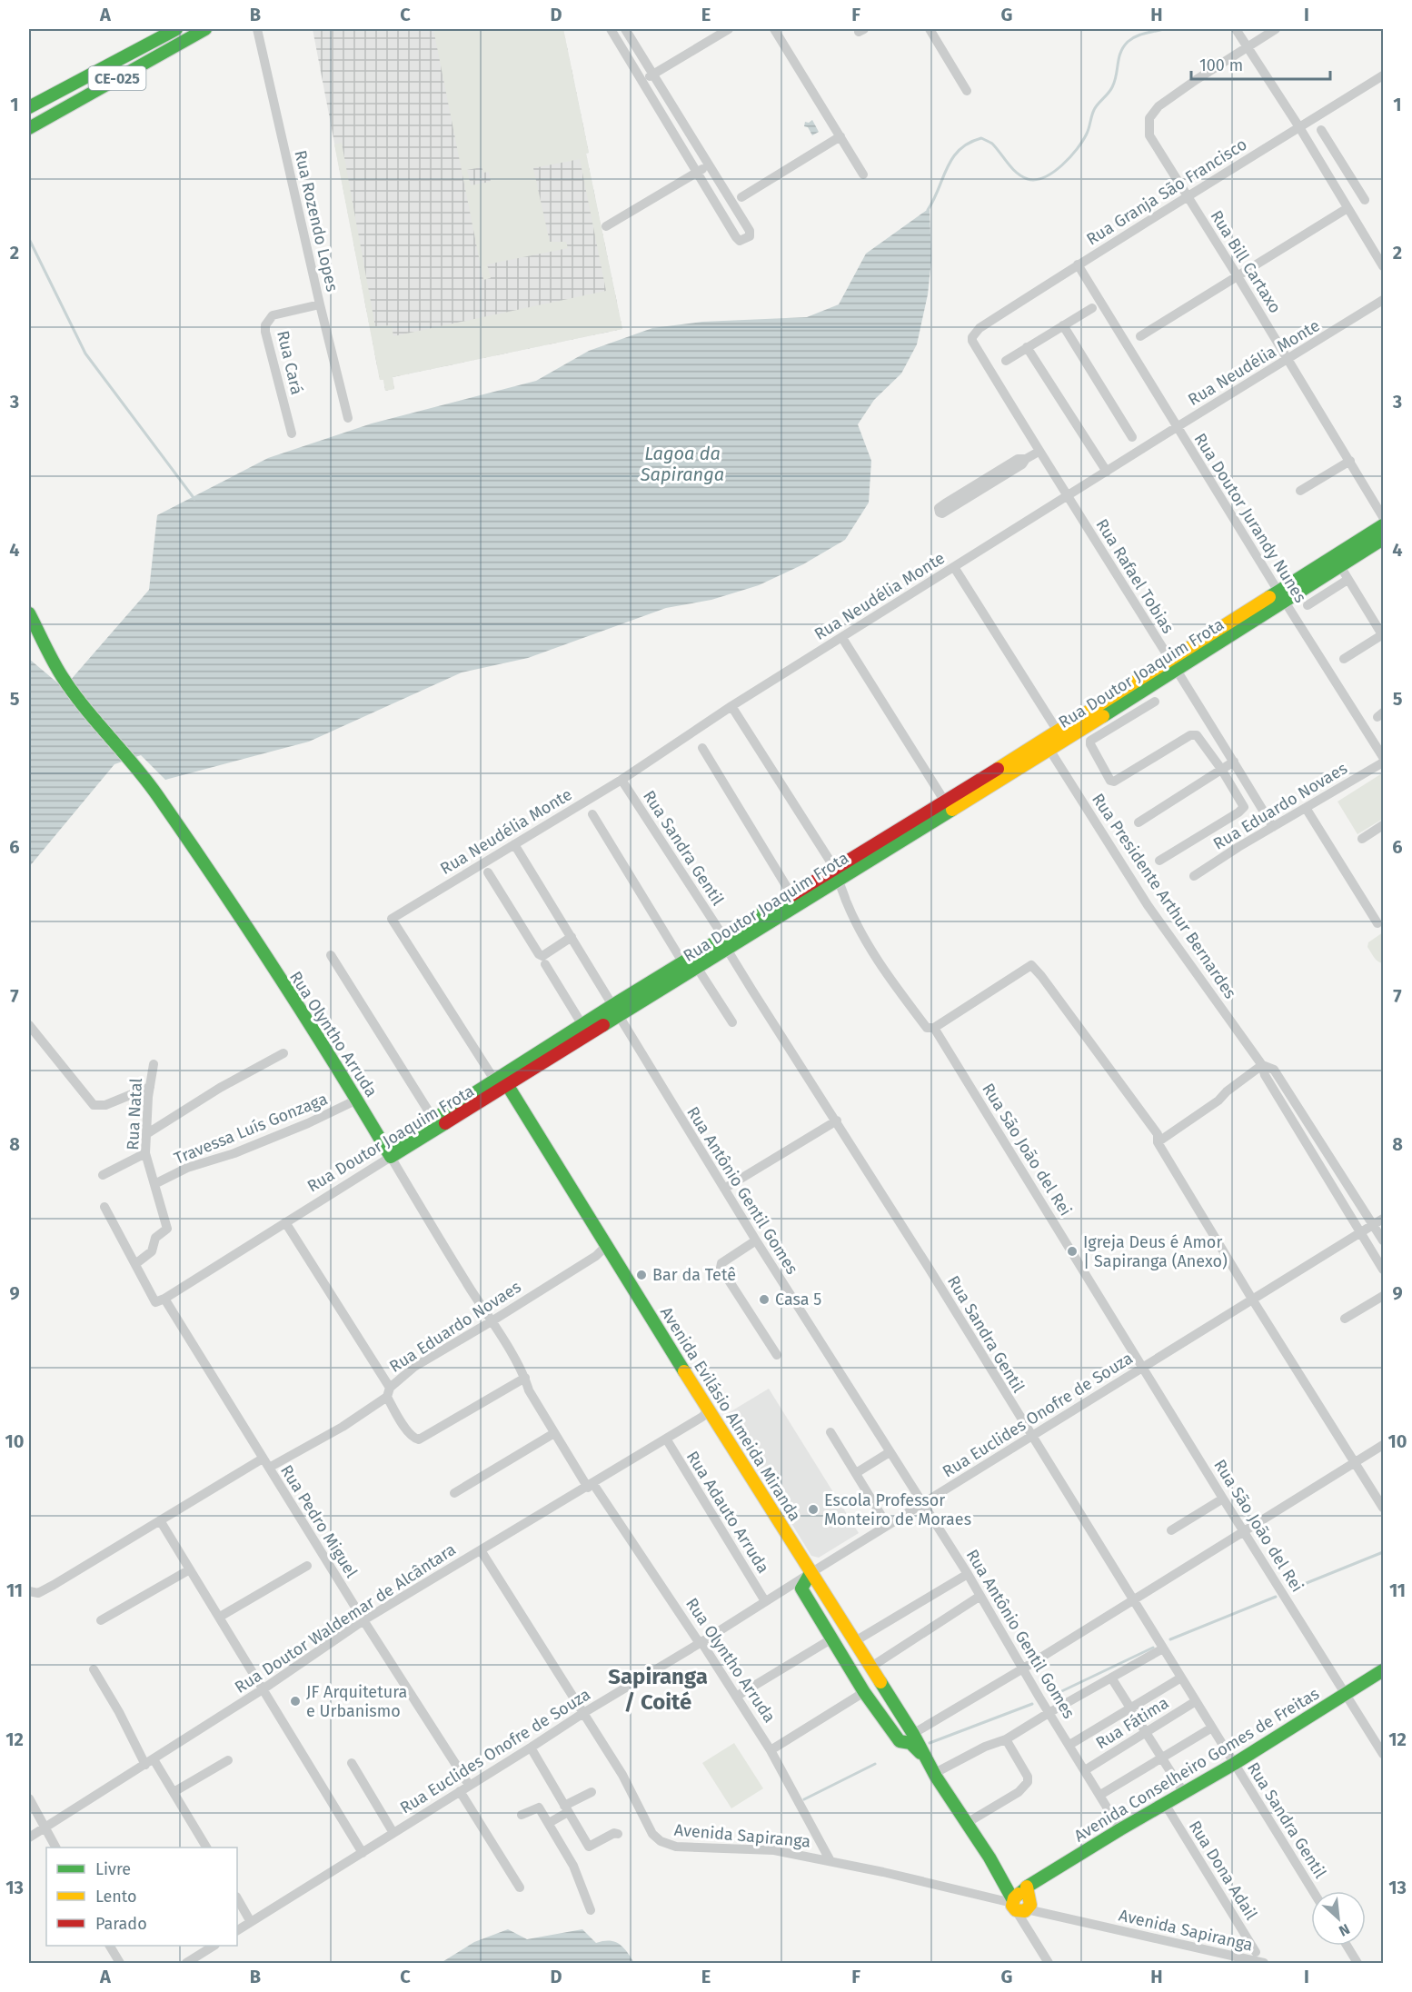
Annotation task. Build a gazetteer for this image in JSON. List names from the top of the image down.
{
  "streets": {
    "main road": [
      "CE-025",
      "Rua Doutor Joaquim Frota",
      "Rua Olyntho Arruda",
      "Avenida Evilásio Almeida Miranda",
      "Avenida Conselheiro Gomes de Freitas"
    ],
    "street": [
      "Rua Granja São Francisco",
      "Rua Rozendo Lopes",
      "Rua Bill Cartaxo",
      "Rua Cará",
      "Rua Neudélia Monte",
      "Rua Doutor Jurandy Nunes",
      "Rua Rafael Tobias",
      "Rua Eduardo Novaes",
      "Rua Sandra Gentil",
      "Rua Presidente Arthur Bernardes",
      "Rua Natal",
      "Travessa Luís Gonzaga",
      "Rua São João del Rei",
      "Rua Antônio Gentil Gomes",
      "Rua Euclides Onofre de Souza",
      "Rua Adauto Arruda",
      "Rua Pedro Miguel",
      "Rua Doutor Waldemar de Alcântara",
      "Rua Fátima",
      "Avenida Sapiranga",
      "Rua Dona Adail"
    ]
  },
  "crossings": [
    ["Rua Granja São Francisco", "Rua Bill Cartaxo"],
    ["Rua Granja São Francisco", "Rua Doutor Jurandy Nunes"],
    ["Rua Granja São Francisco", "Rua Rafael Tobias"],
    ["Rua Rozendo Lopes", "Rua Cará"],
    ["Rua Bill Cartaxo", "Rua Neudélia Monte"],
    ["Rua Neudélia Monte", "Rua Doutor Jurandy Nunes"],
    ["Rua Neudélia Monte", "Rua Rafael Tobias"],
    ["Rua Neudélia Monte", "Rua Sandra Gentil"],
    ["Rua Neudélia Monte", "Rua São João del Rei"],
    ["Rua Neudélia Monte", "Rua Antônio Gentil Gomes"],
    ["Rua Neudélia Monte", "Avenida Evilásio Almeida Miranda"],
    ["Rua Doutor Jurandy Nunes", "Rua Doutor Joaquim Frota"],
    ["Rua Rafael Tobias", "Rua Doutor Joaquim Frota"],
    ["Rua Rafael Tobias", "Rua Eduardo Novaes"],
    ["Rua Doutor Joaquim Frota", "Rua Sandra Gentil"],
    ["Rua Doutor Joaquim Frota", "Rua Presidente Arthur Bernardes"],
    ["Rua Doutor Joaquim Frota", "Rua Olyntho Arruda"],
    ["Rua Doutor Joaquim Frota", "Rua São João del Rei"],
    ["Rua Doutor Joaquim Frota", "Rua Antônio Gentil Gomes"],
    ["Rua Doutor Joaquim Frota", "Avenida Evilásio Almeida Miranda"],
    ["Rua Doutor Joaquim Frota", "Rua Pedro Miguel"],
    ["Rua Eduardo Novaes", "Rua Olyntho Arruda"],
    ["Rua Eduardo Novaes", "Avenida Evilásio Almeida Miranda"],
    ["Rua Eduardo Novaes", "Rua Pedro Miguel"],
    ["Rua Sandra Gentil", "Rua Euclides Onofre de Souza"],
    ["Rua Sandra Gentil", "Rua Fátima"],
    ["Rua Sandra Gentil", "Avenida Conselheiro Gomes de Freitas"],
    ["Rua Presidente Arthur Bernardes", "Rua Euclides Onofre de Souza"],
    ["Rua Olyntho Arruda", "Travessa Luís Gonzaga"],
    ["Rua Olyntho Arruda", "Rua Euclides Onofre de Souza"],
    ["Rua Olyntho Arruda", "Rua Doutor Waldemar de Alcântara"],
    ["Rua Olyntho Arruda", "Avenida Sapiranga"],
    ["Rua Natal", "Travessa Luís Gonzaga"],
    ["Rua São João del Rei", "Rua Euclides Onofre de Souza"],
    ["Rua São João del Rei", "Avenida Conselheiro Gomes de Freitas"],
    ["Rua Antônio Gentil Gomes", "Rua Euclides Onofre de Souza"],
    ["Rua Antônio Gentil Gomes", "Rua Fátima"],
    ["Rua Antônio Gentil Gomes", "Avenida Conselheiro Gomes de Freitas"],
    ["Avenida Evilásio Almeida Miranda", "Rua Euclides Onofre de Souza"],
    ["Avenida Evilásio Almeida Miranda", "Rua Doutor Waldemar de Alcântara"],
    ["Avenida Evilásio Almeida Miranda", "Avenida Conselheiro Gomes de Freitas"],
    ["Avenida Evilásio Almeida Miranda", "Avenida Sapiranga"],
    ["Rua Euclides Onofre de Souza", "Rua Adauto Arruda"],
    ["Rua Euclides Onofre de Souza", "Rua Pedro Miguel"],
    ["Rua Euclides Onofre de Souza", "Avenida Sapiranga"],
    ["Rua Adauto Arruda", "Rua Doutor Waldemar de Alcântara"],
    ["Rua Pedro Miguel", "Rua Doutor Waldemar de Alcântara"],
    ["Rua Doutor Waldemar de Alcântara", "Avenida Sapiranga"],
    ["Avenida Conselheiro Gomes de Freitas", "Avenida Sapiranga"],
    ["Avenida Conselheiro Gomes de Freitas", "Rua Dona Adail"]
  ],
  "districts": ["Sapiranga / Coité"],
  "water": ["Lagoa da Sapiranga"],
  "places": [
    "Igreja Deus é Amor | Sapiranga (Anexo)",
    "Bar da Tetê",
    "Casa 5",
    "Escola Professor Monteiro de Moraes",
    "JF Arquitetura e Urbanismo"
  ],
  "legend": ["Livre", "Lento", "Parado"],
  "scale_bar": "100 m",
  "north": "bottom right",
  "grid": {
    "columns": [
      "A",
      "B",
      "C",
      "D",
      "E",
      "F",
      "G",
      "H",
      "I"
    ],
    "rows": [
      "1",
      "2",
      "3",
      "4",
      "5",
      "6",
      "7",
      "8",
      "9",
      "10",
      "11",
      "12",
      "13"
    ]
  }
}
